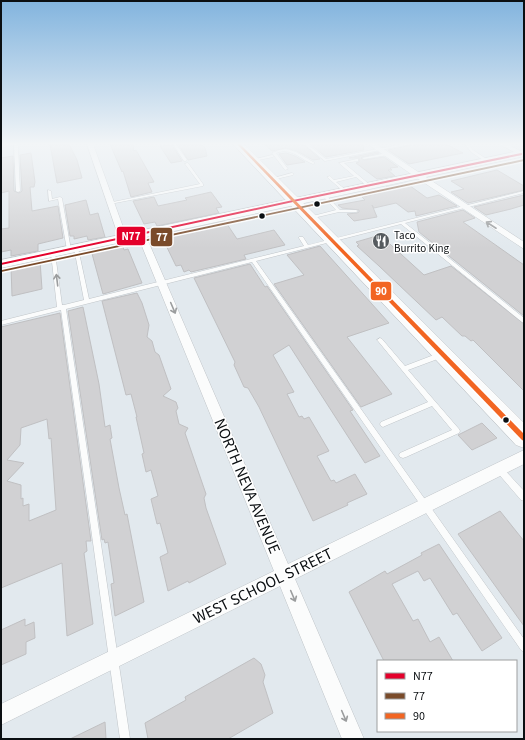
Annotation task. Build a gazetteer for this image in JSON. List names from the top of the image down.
{
  "streets": {
    "street": ["NORTH NEVA AVENUE", "WEST SCHOOL STREET"]
  },
  "crossings": [
    ["NORTH NEVA AVENUE", "WEST SCHOOL STREET"]
  ],
  "one_way": ["NORTH NEVA AVENUE"],
  "places": {
    "restaurant": ["Taco Burrito King"]
  },
  "lines": ["transit line N77", "transit line 77", "transit line 90"],
  "legend": ["N77", "77", "90"]
}
